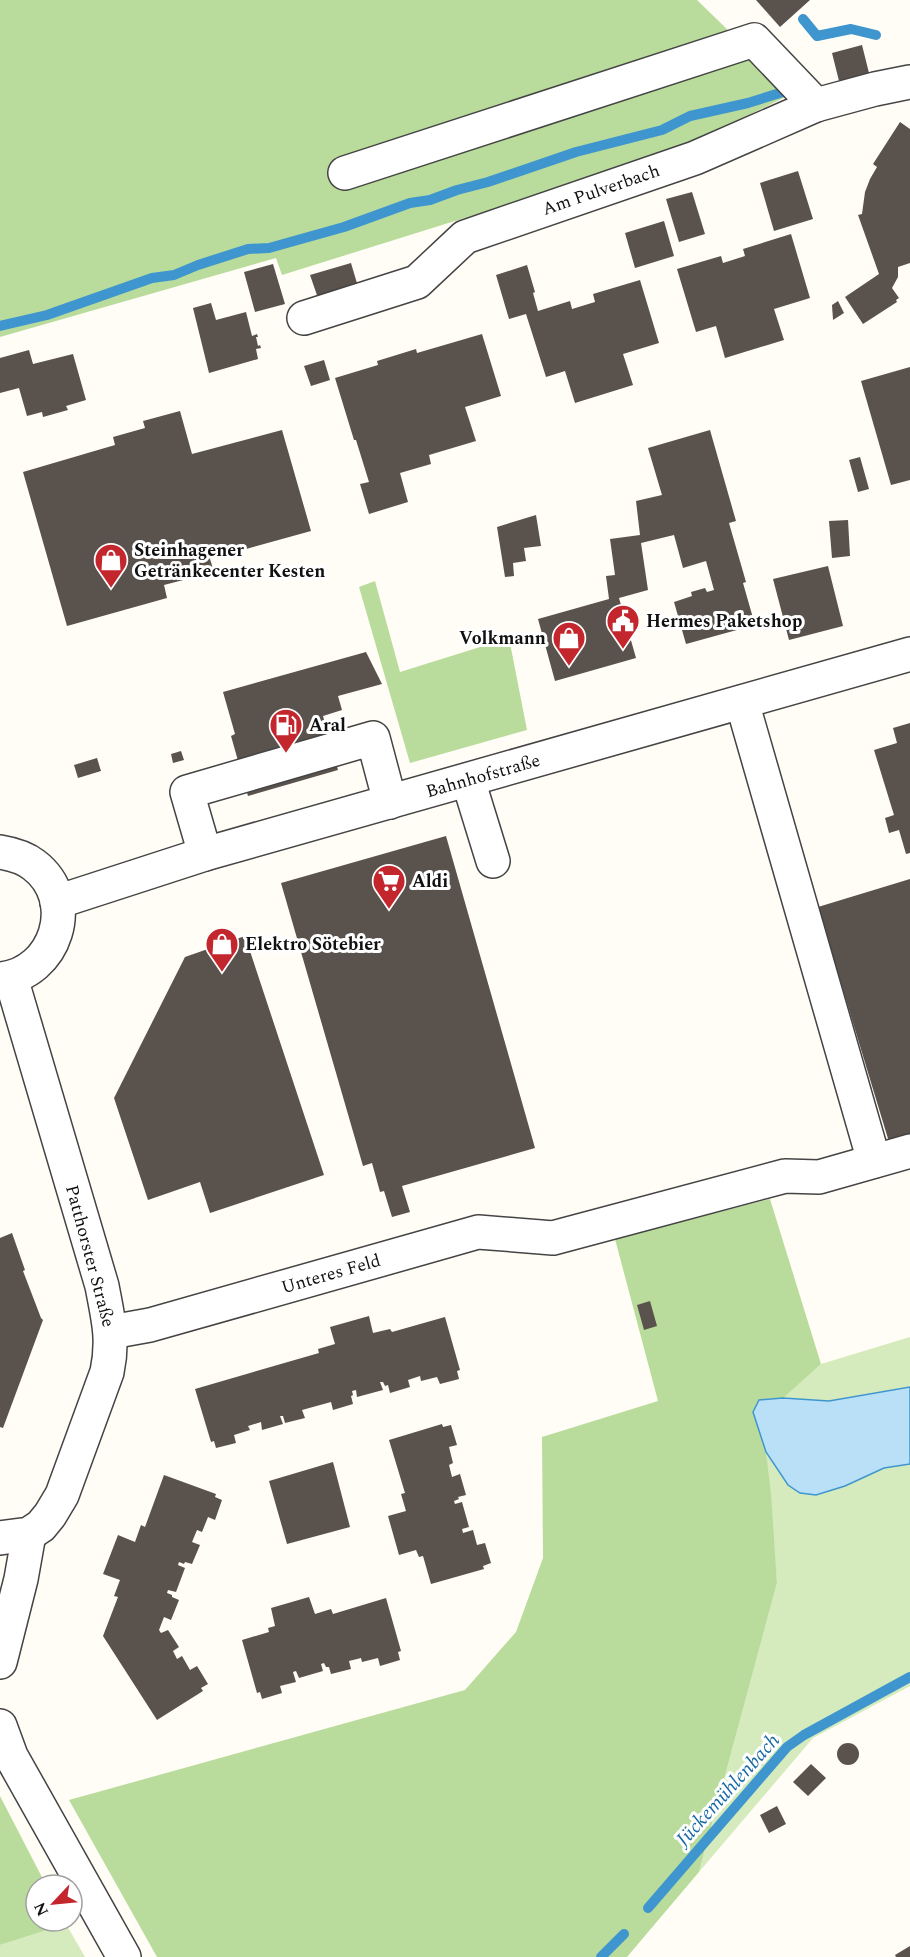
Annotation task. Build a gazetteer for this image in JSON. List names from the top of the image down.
{
  "streets": {
    "street": [
      "Am Pulverbach",
      "Bahnhofstraße",
      "Patthorster Straße",
      "Unteres Feld"
    ]
  },
  "crossings": [
    ["Patthorster Straße", "Unteres Feld"]
  ],
  "water": ["Jückemühlenbach"],
  "places": {
    "shop": ["Steinhagener Getränkecenter Kesten", "Volkmann", "Elektro Sötebier"],
    "public building": ["Hermes Paketshop"],
    "fuel station": ["Aral"],
    "supermarket": ["Aldi"]
  },
  "north": "bottom left"
}
